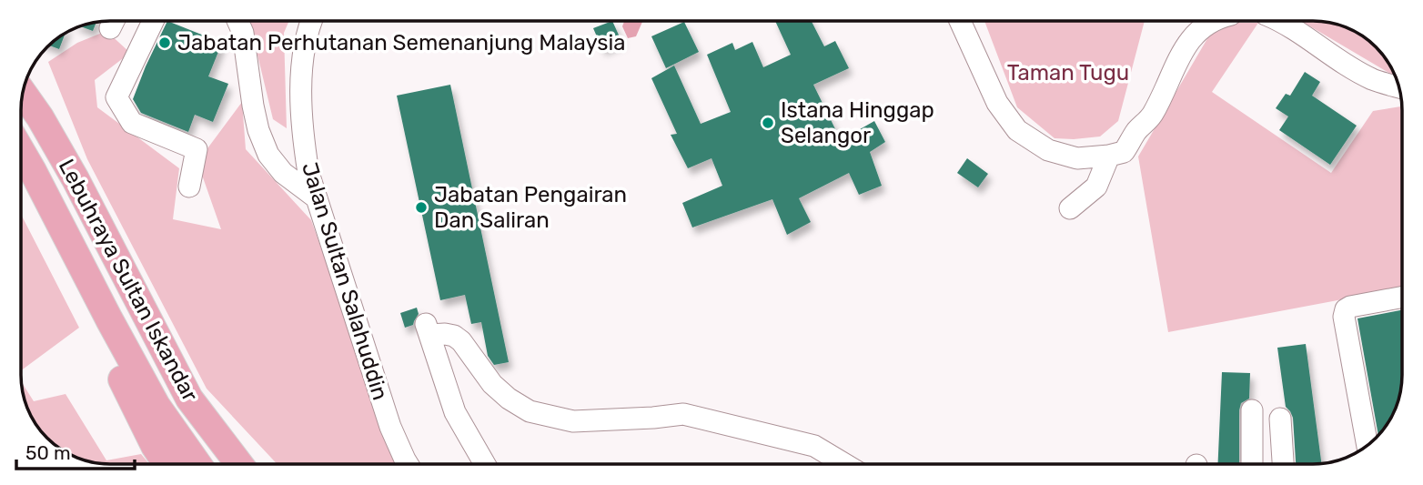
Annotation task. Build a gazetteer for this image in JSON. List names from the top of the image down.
{
  "streets": {
    "main road": ["Lebuhraya Sultan Iskandar"],
    "street": ["Jalan Sultan Salahuddin"]
  },
  "parks": ["Taman Tugu"],
  "places": ["Jabatan Perhutanan Semenanjung Malaysia", "Istana Hinggap Selangor", "Jabatan Pengairan Dan Saliran"],
  "scale_bar": "50 m"
}
